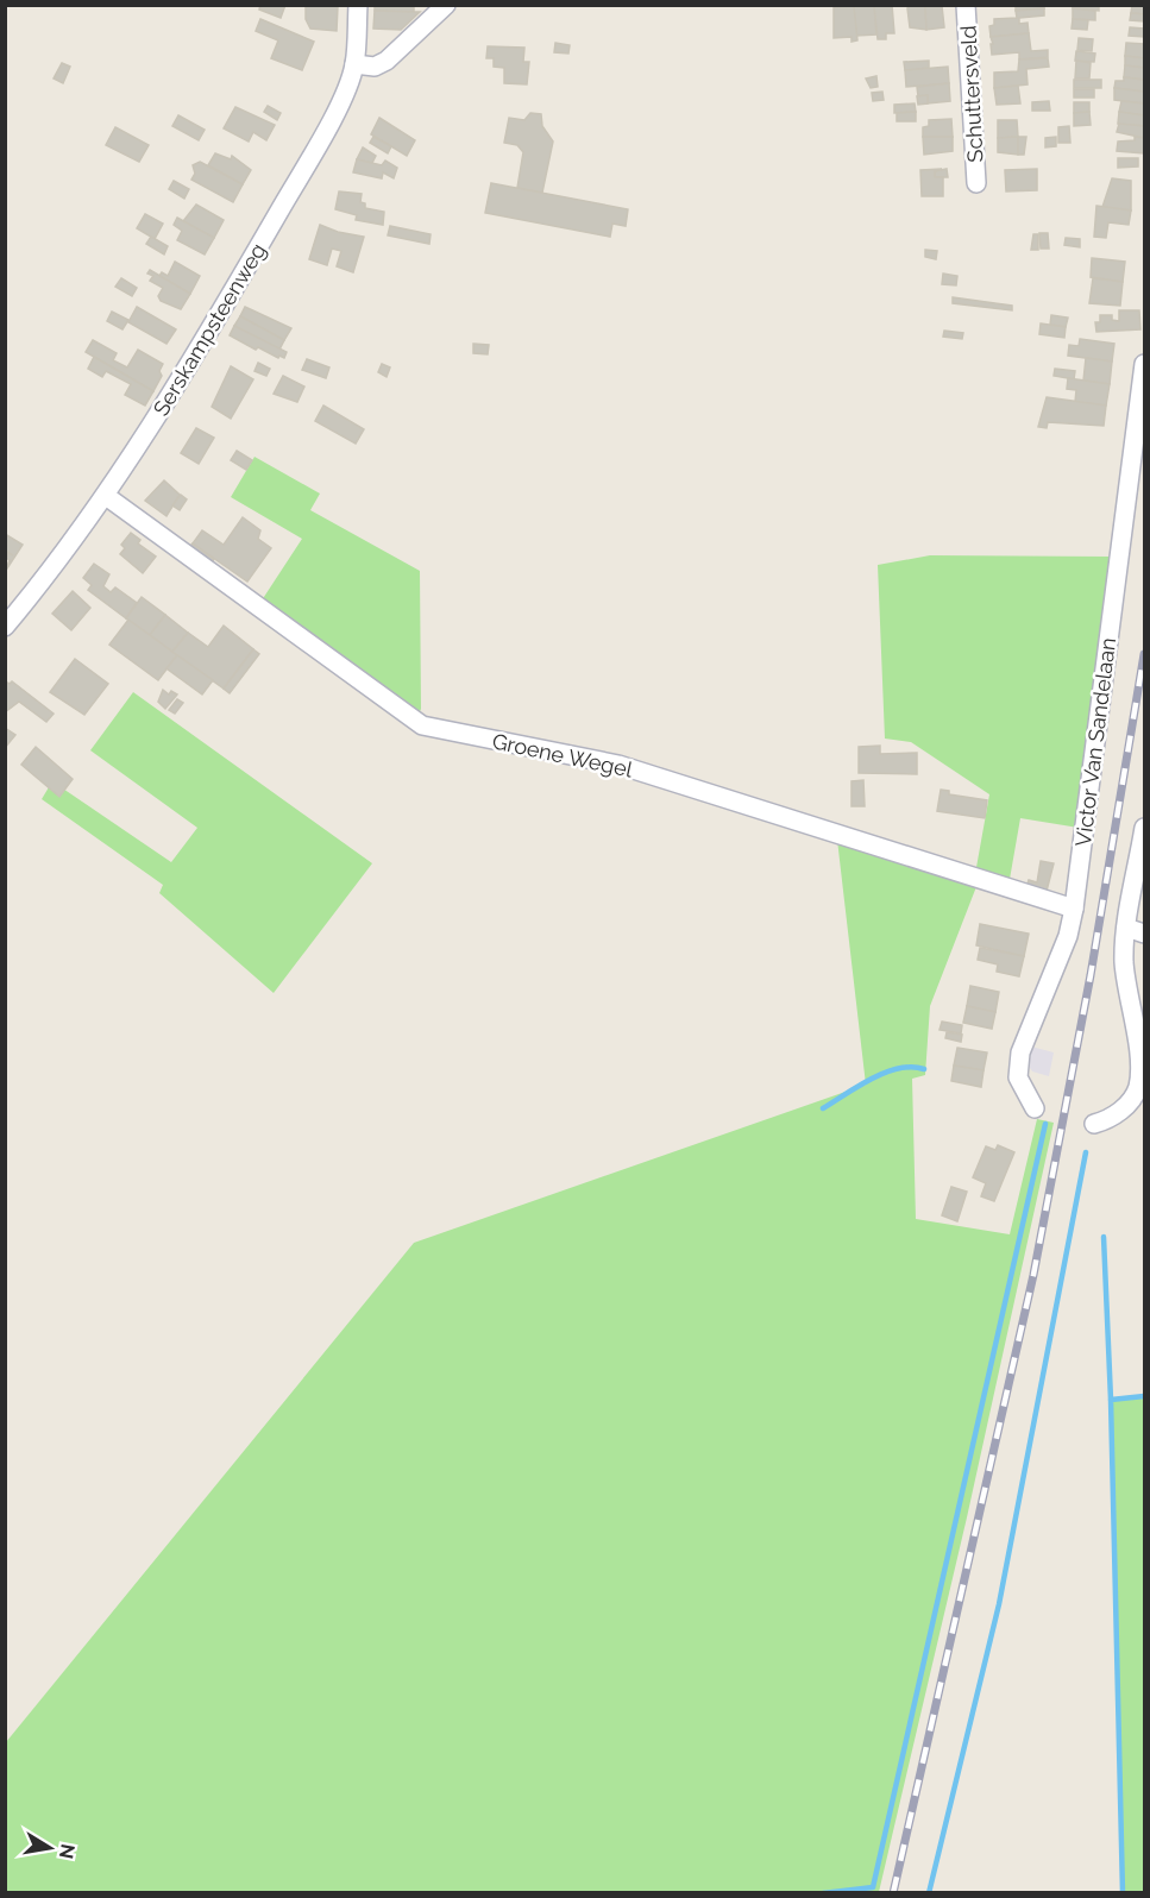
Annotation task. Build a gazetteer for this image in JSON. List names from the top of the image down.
{
  "streets": {
    "street": [
      "Schuttersveld",
      "Serskampsteenweg",
      "Victor Van Sandelaan",
      "Groene Wegel"
    ]
  },
  "crossings": [
    ["Serskampsteenweg", "Groene Wegel"],
    ["Victor Van Sandelaan", "Groene Wegel"]
  ],
  "north": "right"
}
